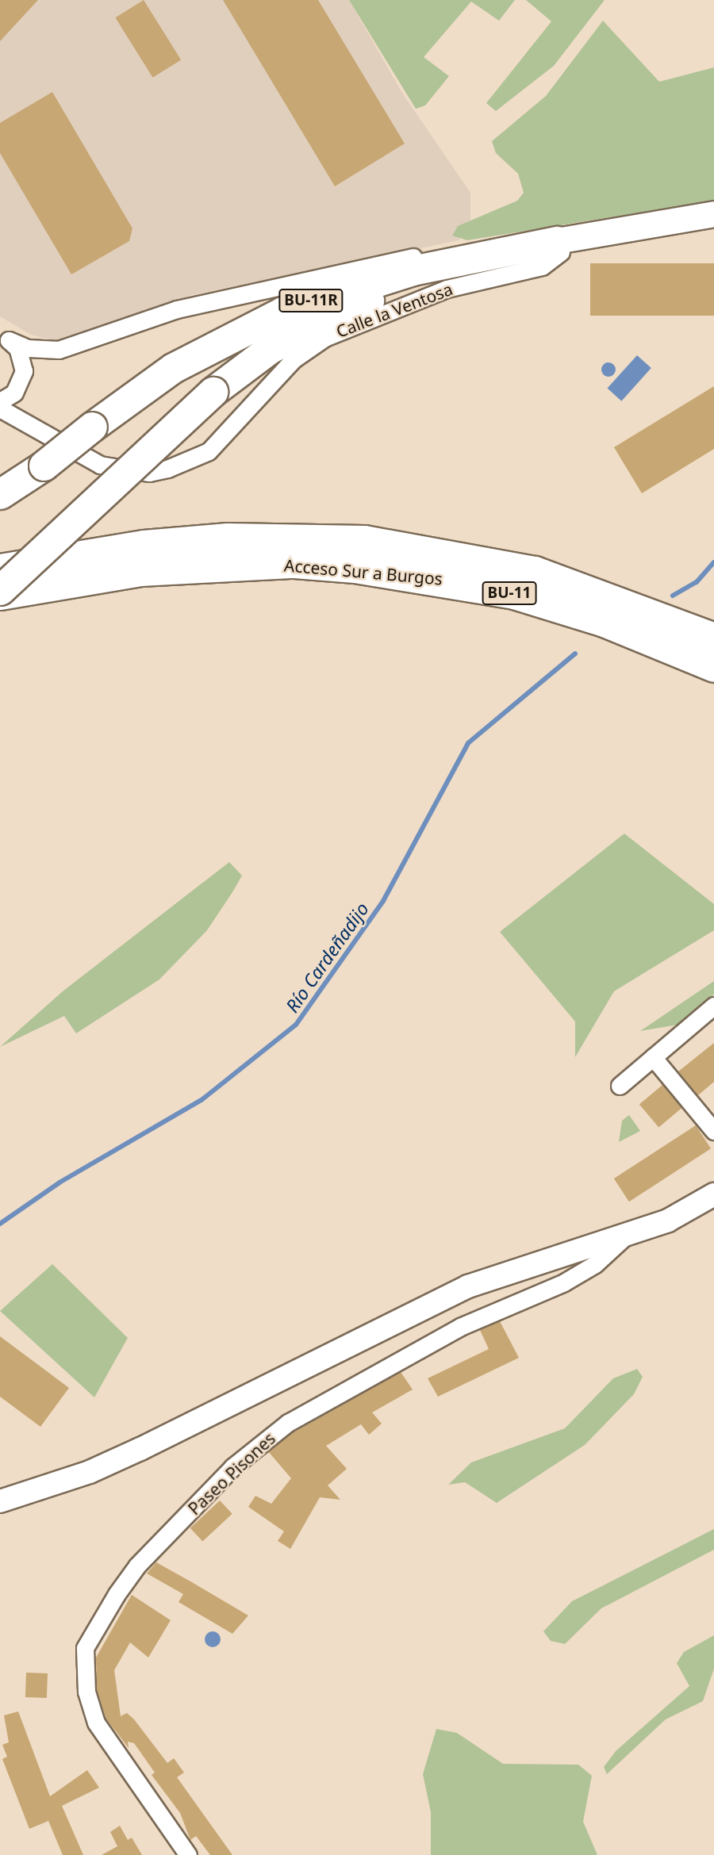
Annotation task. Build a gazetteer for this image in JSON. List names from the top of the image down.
{
  "streets": {
    "highway": ["BU-11R", "Acceso Sur a Burgos", "BU-11"],
    "main road": ["Calle la Ventosa", "Paseo Pisones"]
  },
  "crossings": [
    ["BU-11R", "Calle la Ventosa"],
    ["BU-11R", "Acceso Sur a Burgos"]
  ],
  "water": ["Río Cardeñadijo"]
}
